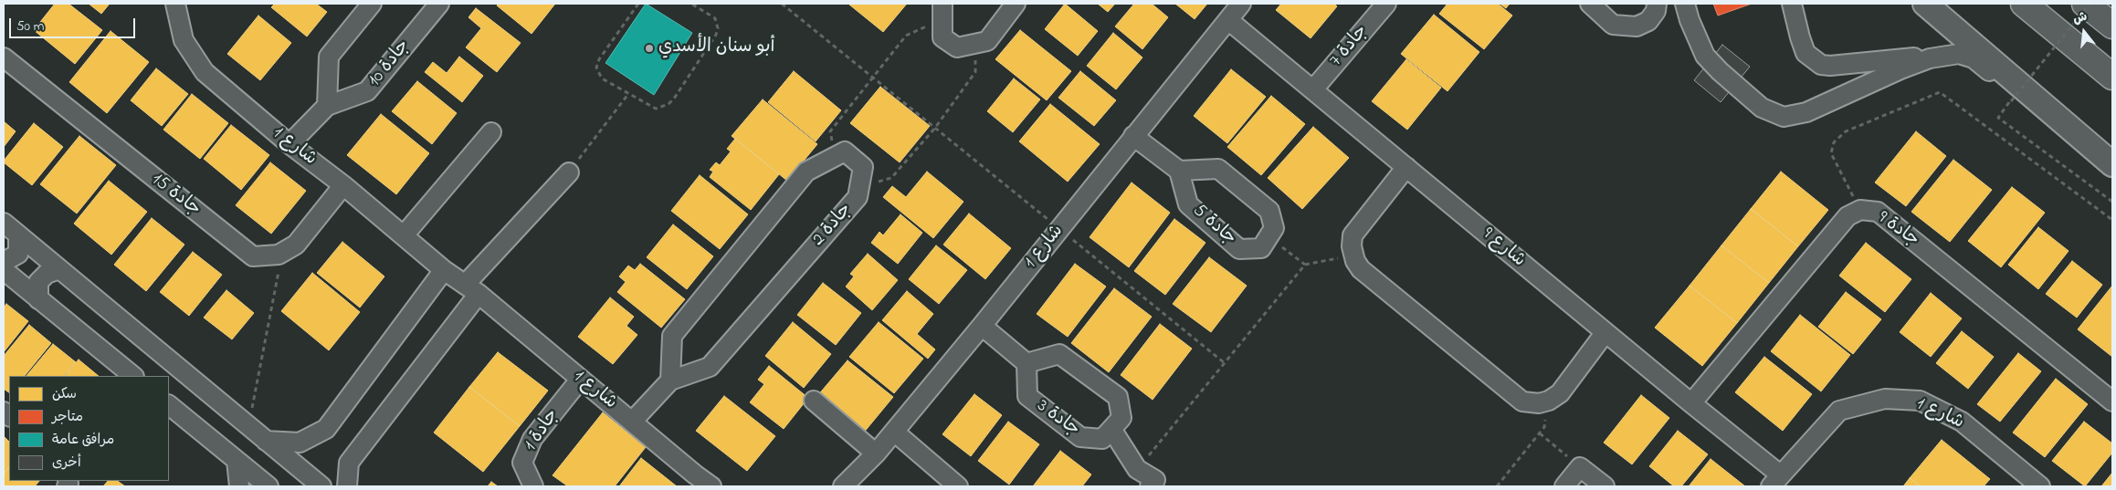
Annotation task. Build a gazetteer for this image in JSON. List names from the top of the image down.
{
  "streets": {
    "street": [
      "جادة 7",
      "جادة 10",
      "شارع 1",
      "جادة 15",
      "جادة 2",
      "جادة 5",
      "جادة 9",
      "شارع 9",
      "جادة 3",
      "جادة 1"
    ]
  },
  "crossings": [
    ["جادة 7", "شارع 9"],
    ["جادة 10", "شارع 1"],
    ["شارع 1", "جادة 15"],
    ["شارع 1", "جادة 2"],
    ["شارع 1", "شارع 9"],
    ["شارع 1", "جادة 1"],
    ["جادة 9", "شارع 9"]
  ],
  "places": ["أبو سنان الأسدي"],
  "legend": [
    "سكن",
    "متاجر",
    "مرافق عامة",
    "أخرى"
  ],
  "scale_bar": "50 m",
  "north": "top"
}
